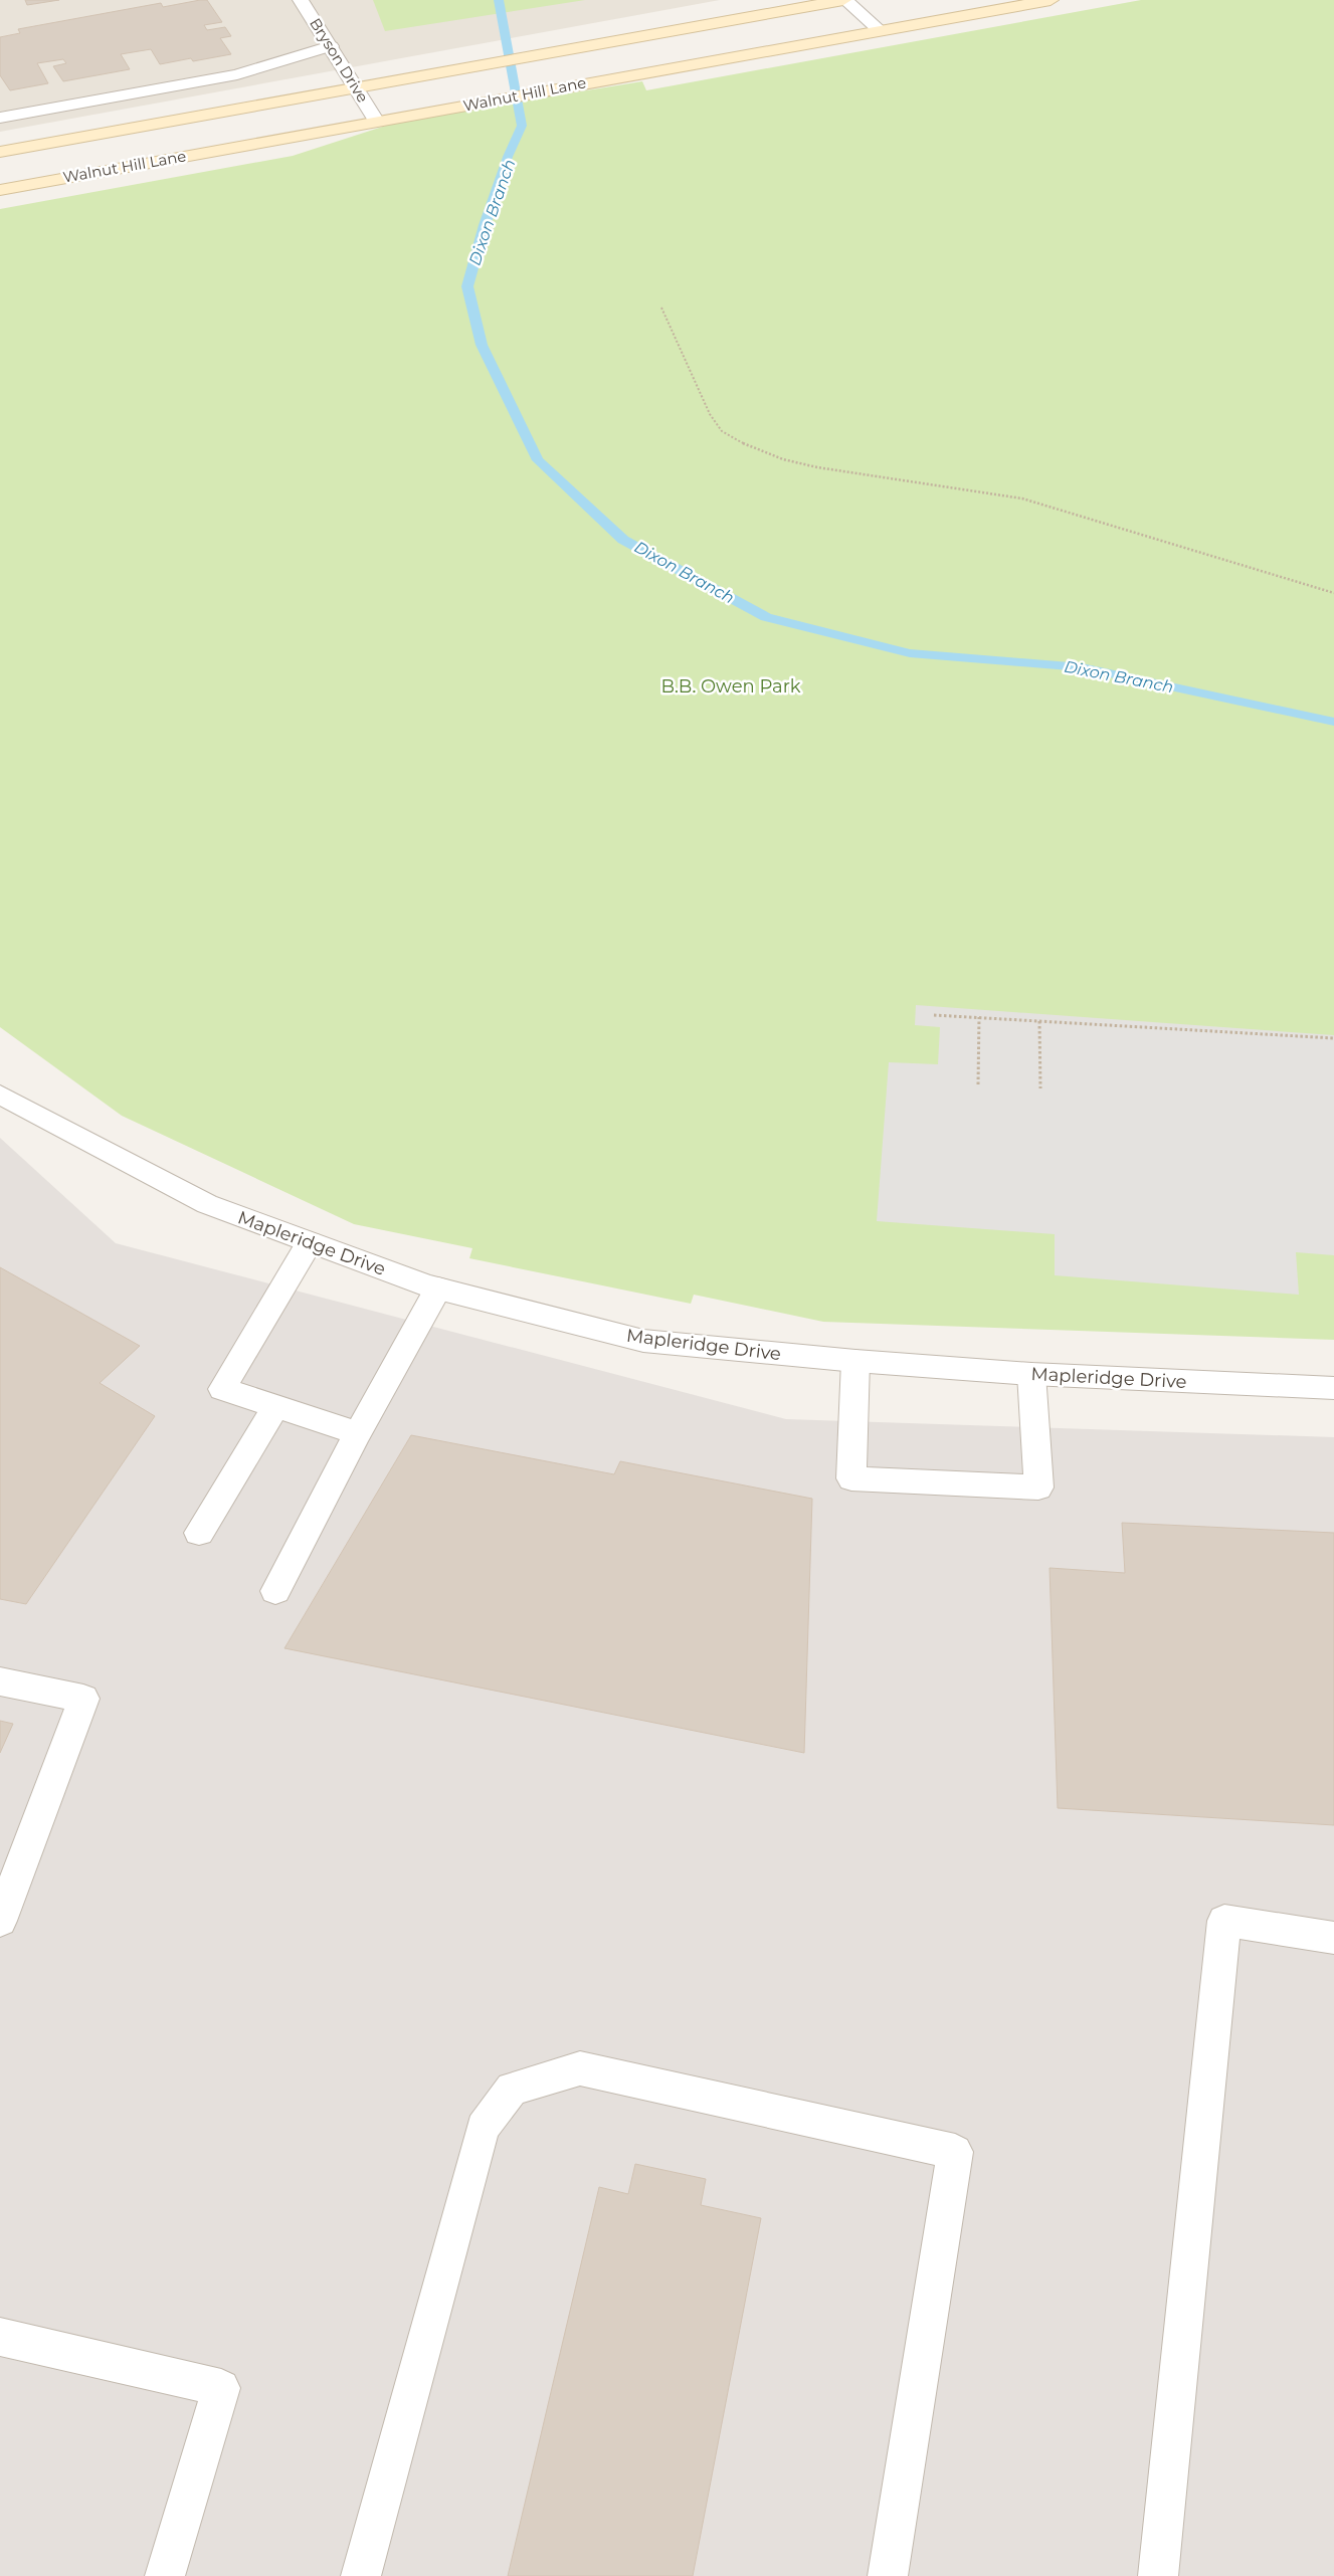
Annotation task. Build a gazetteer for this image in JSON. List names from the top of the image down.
{
  "streets": {
    "main road": ["Walnut Hill Lane"],
    "street": ["Bryson Drive", "Mapleridge Drive"]
  },
  "crossings": [
    ["Bryson Drive", "Walnut Hill Lane"]
  ],
  "water": ["Dixon Branch"],
  "parks": ["B.B. Owen Park"]
}
